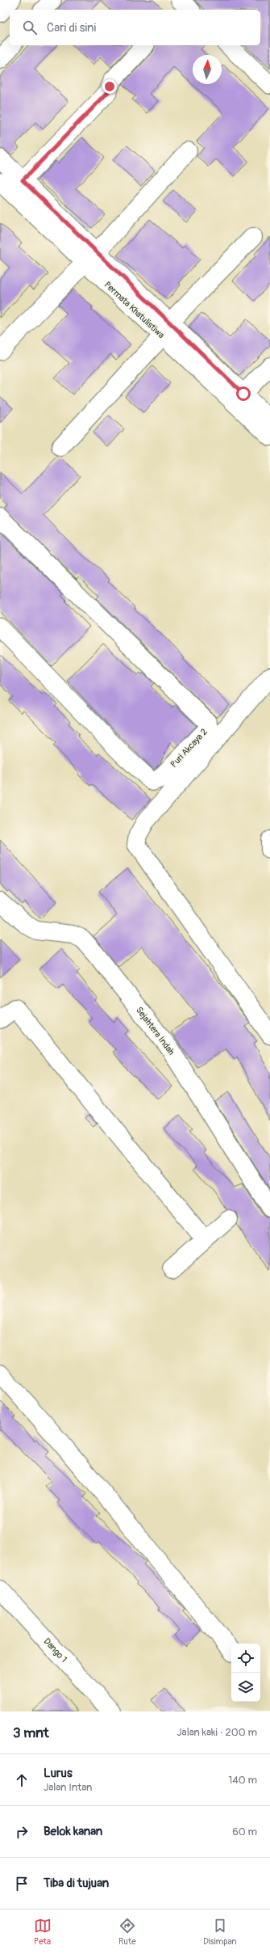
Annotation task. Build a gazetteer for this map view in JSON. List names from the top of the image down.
{
  "streets": {
    "street": [
      "Permata Khatulistiwa",
      "Puri Akcaya 2",
      "Sejahtera Indah",
      "Dango 1"
    ]
  },
  "north": "top",
  "page": {
    "search": "Cari di sini",
    "heading": ["3 mnt", "Jalan kaki · 200 m"],
    "list": [
      ["Lurus", "Jalan Intan", "140 m"],
      ["Belok kanan", "60 m"],
      "Tiba di tujuan"
    ],
    "nav": ["Peta", "Rute", "Disimpan"]
  }
}
